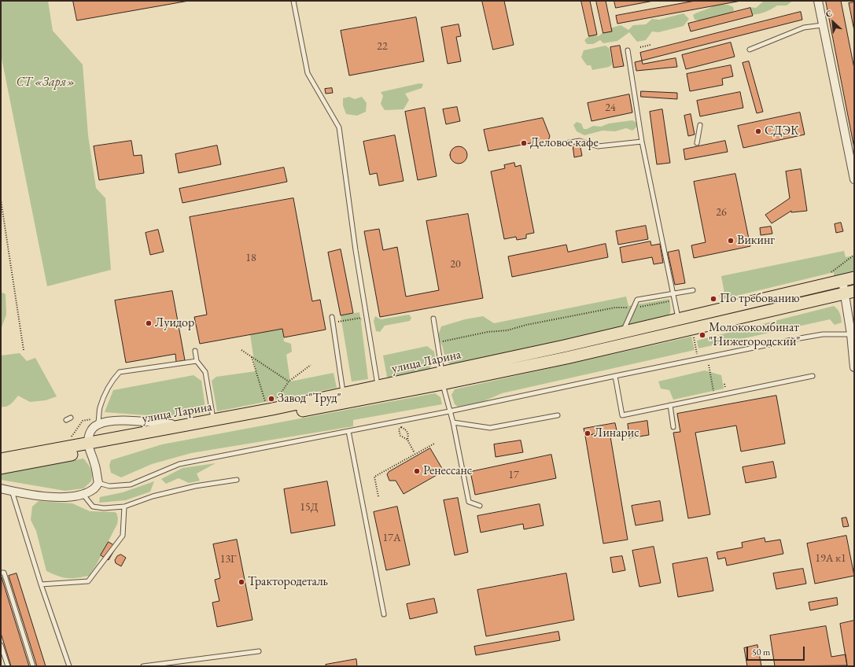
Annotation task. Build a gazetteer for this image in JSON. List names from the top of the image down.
{
  "streets": {
    "main road": ["улица Ларина"]
  },
  "parks": ["СТ «Заря»"],
  "places": [
    "СДЭК",
    "Деловое кафе",
    "Викинг",
    "По требованию",
    "Луидор",
    "Молококомбинат \"Нижегородский\"",
    "Завод \"Труд\"",
    "Линарис",
    "Ренессанс",
    "Трактородеталь"
  ],
  "house_numbers": [
    "22",
    "24",
    "26",
    "18",
    "20",
    "17",
    "15Д",
    "17А",
    "19А к1",
    "13Г"
  ],
  "scale_bar": "50 m",
  "north": "top left"
}
